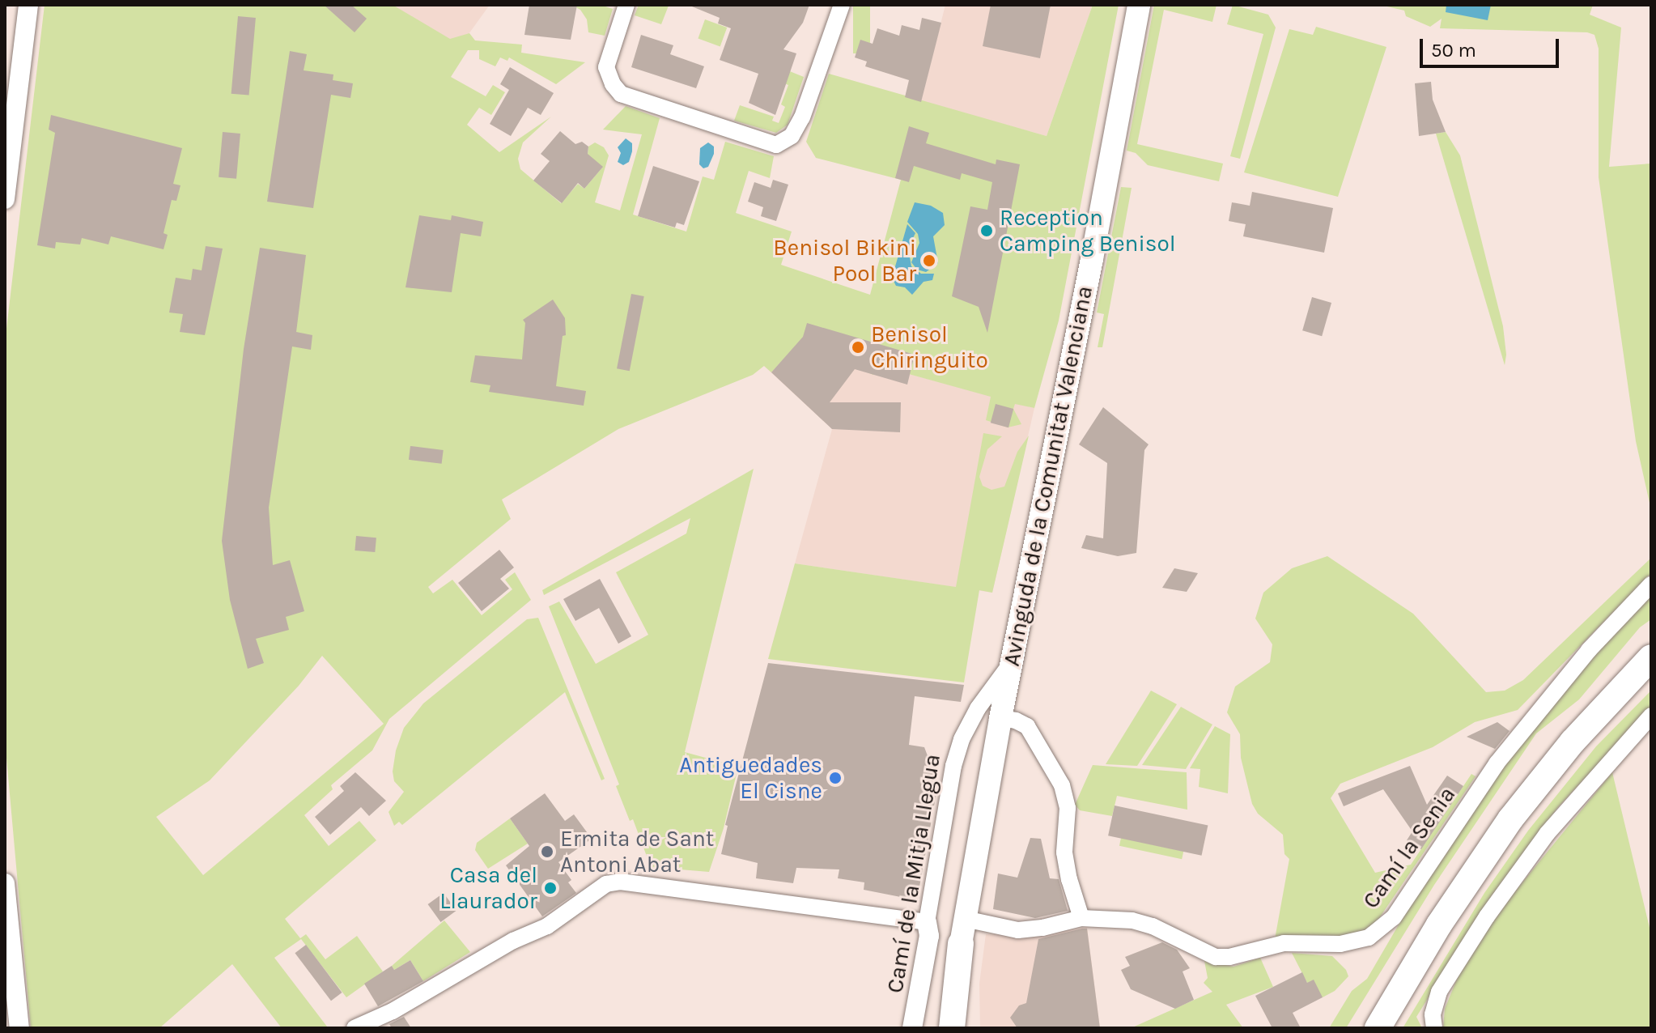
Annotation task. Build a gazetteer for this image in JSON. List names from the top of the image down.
{
  "streets": {
    "main road": ["Avinguda de la Comunitat Valenciana"],
    "street": ["Camí la Senia", "Camí de la Mitja Llegua"]
  },
  "crossings": [
    ["Avinguda de la Comunitat Valenciana", "Camí la Senia"],
    ["Avinguda de la Comunitat Valenciana", "Camí de la Mitja Llegua"]
  ],
  "places": [
    "Reception Camping Benisol",
    "Benisol Bikini Pool Bar",
    "Benisol Chiringuito",
    "Antiguedades El Cisne",
    "Ermita de Sant Antoni Abat",
    "Casa del Llaurador"
  ],
  "scale_bar": "50 m"
}
